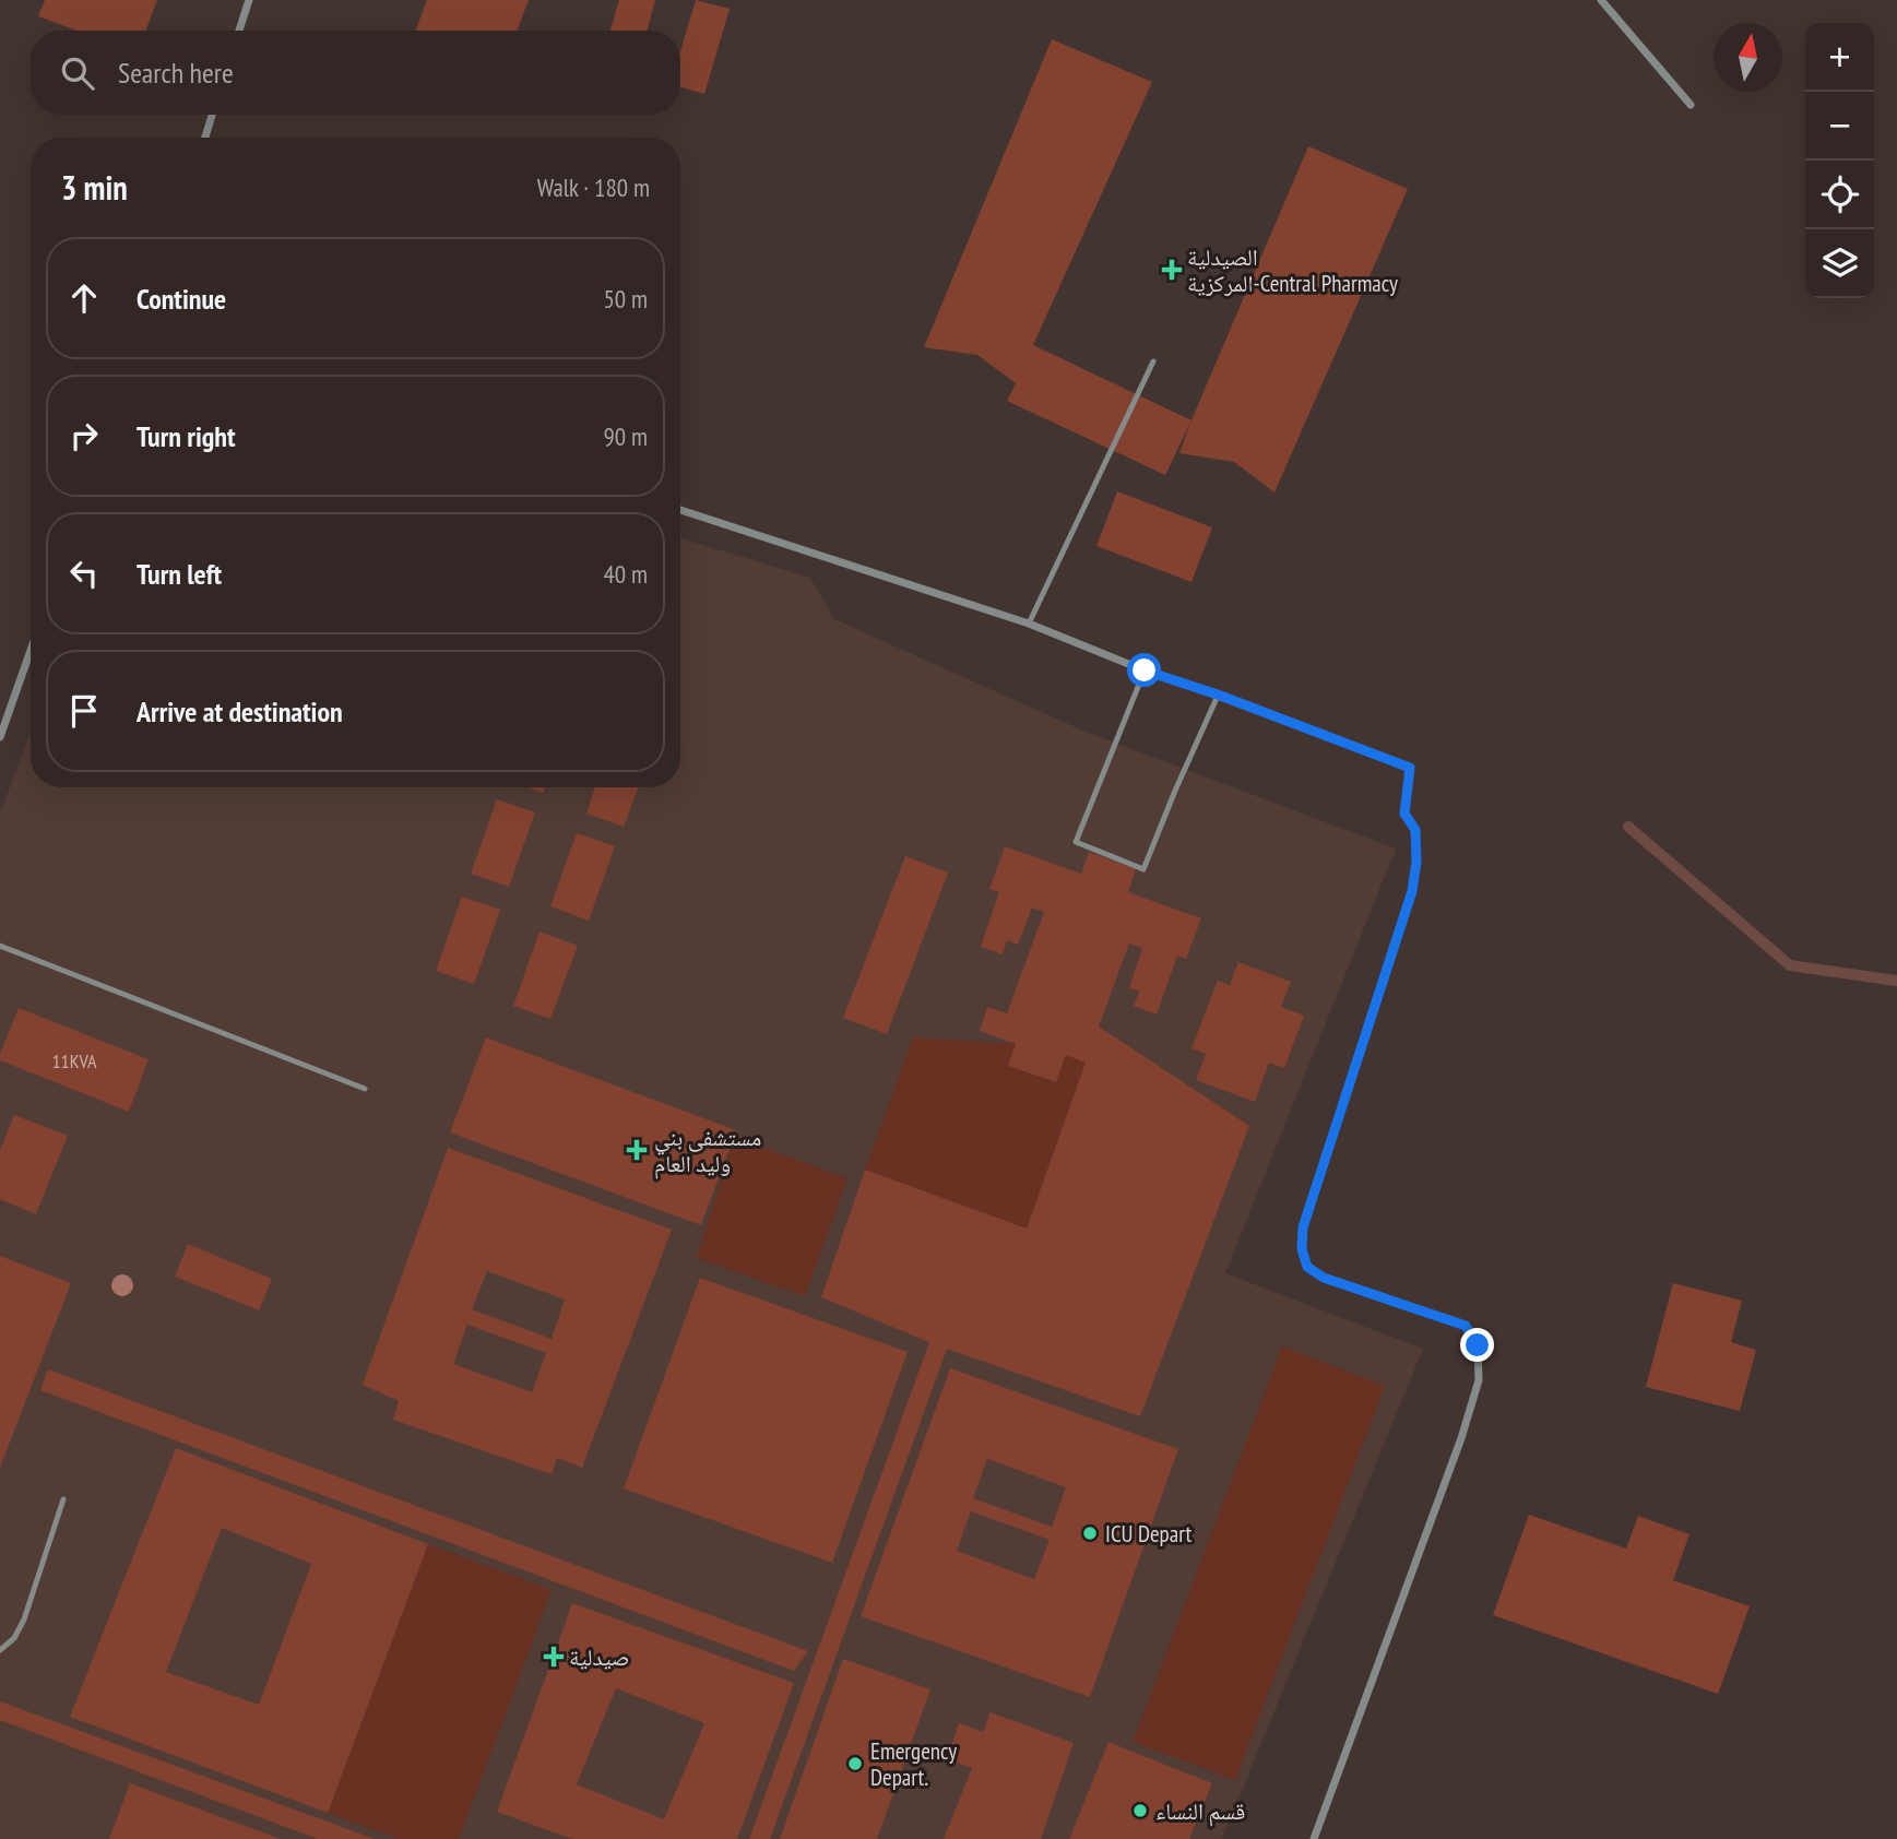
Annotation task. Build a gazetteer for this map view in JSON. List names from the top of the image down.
{
  "places": {
    "health": ["الصيدلية المركزية-Central Pharmacy", "مستشفى بني وليد العام", "صيدلية"],
    "other": ["ICU Depart", "Emergency Depart.", "قسم النساء"]
  },
  "house_numbers": ["11KVA"],
  "north": "top",
  "page": {
    "map_buttons": ["+", "−"],
    "search": "Search here",
    "heading": ["3 min", "Walk · 180 m"],
    "list": [
      ["Continue", "50 m"],
      ["Turn right", "90 m"],
      ["Turn left", "40 m"],
      "Arrive at destination"
    ]
  }
}
